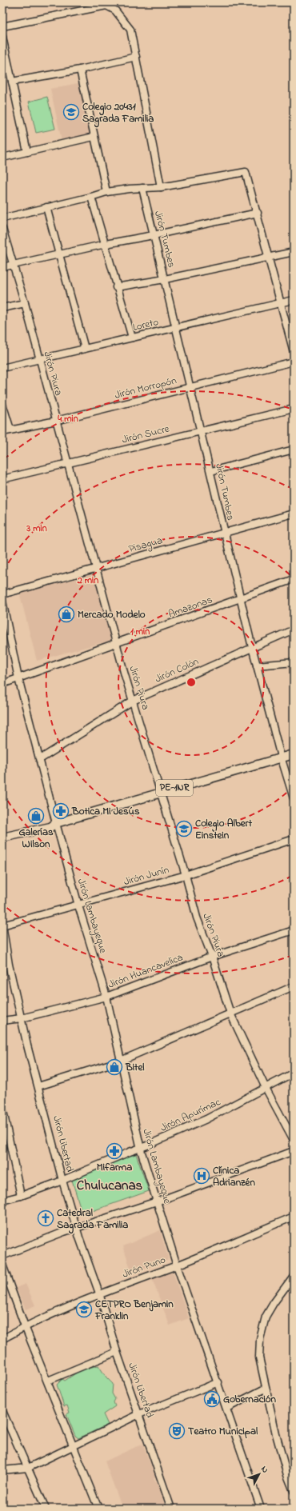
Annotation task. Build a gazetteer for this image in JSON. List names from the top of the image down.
{
  "streets": {
    "main road": ["PE-1NR"],
    "street": [
      "Jirón Tumbes",
      "Loreto",
      "Jirón Piura",
      "Jirón Morropón",
      "Jirón Sucre",
      "Pisagua",
      "Amazonas",
      "Jirón Colón",
      "Jirón Junín",
      "Jirón Lambayeque",
      "Jirón Huancavelica",
      "Jirón Apurímac",
      "Jirón Libertad",
      "Jirón Puno"
    ]
  },
  "crossings": [
    ["Jirón Tumbes", "Loreto"],
    ["Jirón Tumbes", "Jirón Morropón"],
    ["Jirón Tumbes", "Jirón Sucre"],
    ["Jirón Tumbes", "Pisagua"],
    ["Jirón Tumbes", "Amazonas"],
    ["Jirón Tumbes", "Jirón Colón"],
    ["Jirón Tumbes", "PE-1NR"],
    ["Loreto", "Jirón Piura"],
    ["Jirón Piura", "Jirón Morropón"],
    ["Jirón Piura", "Jirón Sucre"],
    ["Jirón Piura", "Pisagua"],
    ["Jirón Piura", "Amazonas"],
    ["Jirón Piura", "Jirón Colón"],
    ["Jirón Piura", "PE-1NR"],
    ["Jirón Piura", "Jirón Junín"],
    ["Jirón Piura", "Jirón Huancavelica"],
    ["Jirón Piura", "Jirón Apurímac"],
    ["Amazonas", "Jirón Lambayeque"],
    ["Jirón Colón", "Jirón Lambayeque"],
    ["PE-1NR", "Jirón Lambayeque"],
    ["Jirón Junín", "Jirón Lambayeque"],
    ["Jirón Junín", "Jirón Libertad"],
    ["Jirón Lambayeque", "Jirón Huancavelica"],
    ["Jirón Lambayeque", "Jirón Apurímac"],
    ["Jirón Lambayeque", "Jirón Puno"],
    ["Jirón Huancavelica", "Jirón Libertad"],
    ["Jirón Apurímac", "Jirón Libertad"],
    ["Jirón Libertad", "Jirón Puno"]
  ],
  "districts": ["Chulucanas"],
  "places": {
    "school or university": ["Colegio 20431 Sagrada Familia", "Colegio Albert Einstein", "CETPRO Benjamin Franklin"],
    "shop": ["Mercado Modelo", "Galerías Wilson", "Bitel"],
    "pharmacy": ["Botica Mi Jesús", "Mifarma"],
    "hospital": ["Clínica Adrianzén"],
    "church": ["Catedral Sagrada Familia"],
    "public building": ["Gobernación"],
    "theatre": ["Teatro Municipal"]
  },
  "north": "top right",
  "rings": [
    "4 min",
    "3 min",
    "2 min",
    "1 min"
  ]
}
